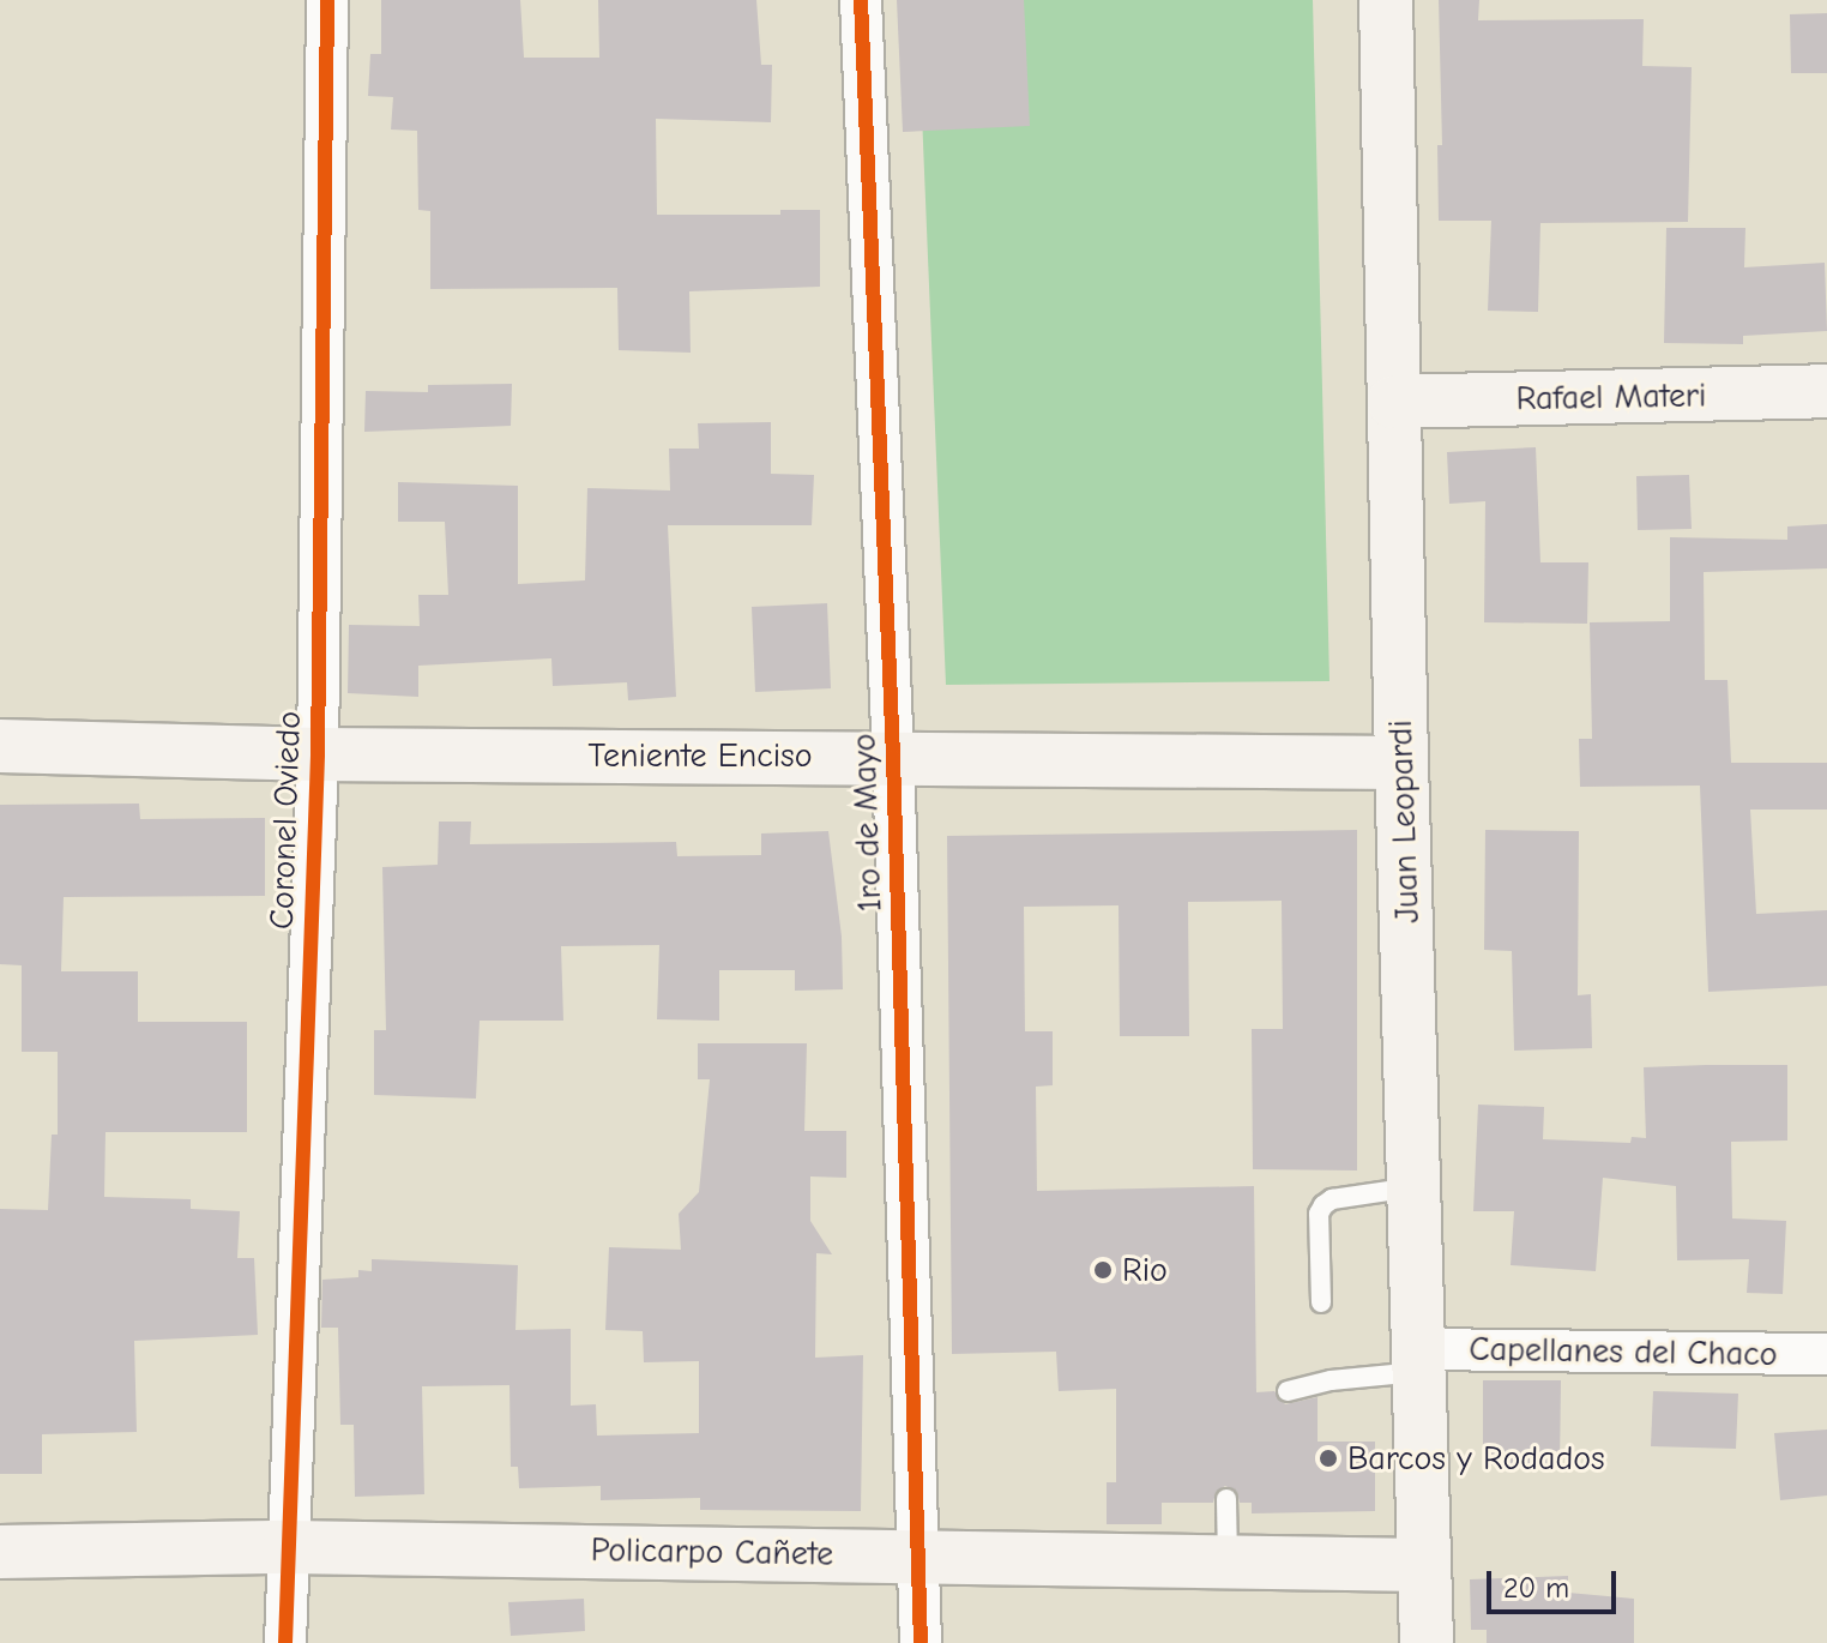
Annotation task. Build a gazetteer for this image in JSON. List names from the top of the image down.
{
  "streets": {
    "street": [
      "Rafael Materi",
      "Teniente Enciso",
      "Coronel Oviedo",
      "Juan Leopardi",
      "1ro de Mayo",
      "Capellanes del Chaco",
      "Policarpo Cañete"
    ]
  },
  "crossings": [
    ["Rafael Materi", "Juan Leopardi"],
    ["Teniente Enciso", "Coronel Oviedo"],
    ["Teniente Enciso", "Juan Leopardi"],
    ["Teniente Enciso", "1ro de Mayo"],
    ["Coronel Oviedo", "Policarpo Cañete"],
    ["Juan Leopardi", "Capellanes del Chaco"],
    ["Juan Leopardi", "Policarpo Cañete"],
    ["1ro de Mayo", "Policarpo Cañete"]
  ],
  "places": ["Rio", "Barcos y Rodados"],
  "scale_bar": "20 m"
}
